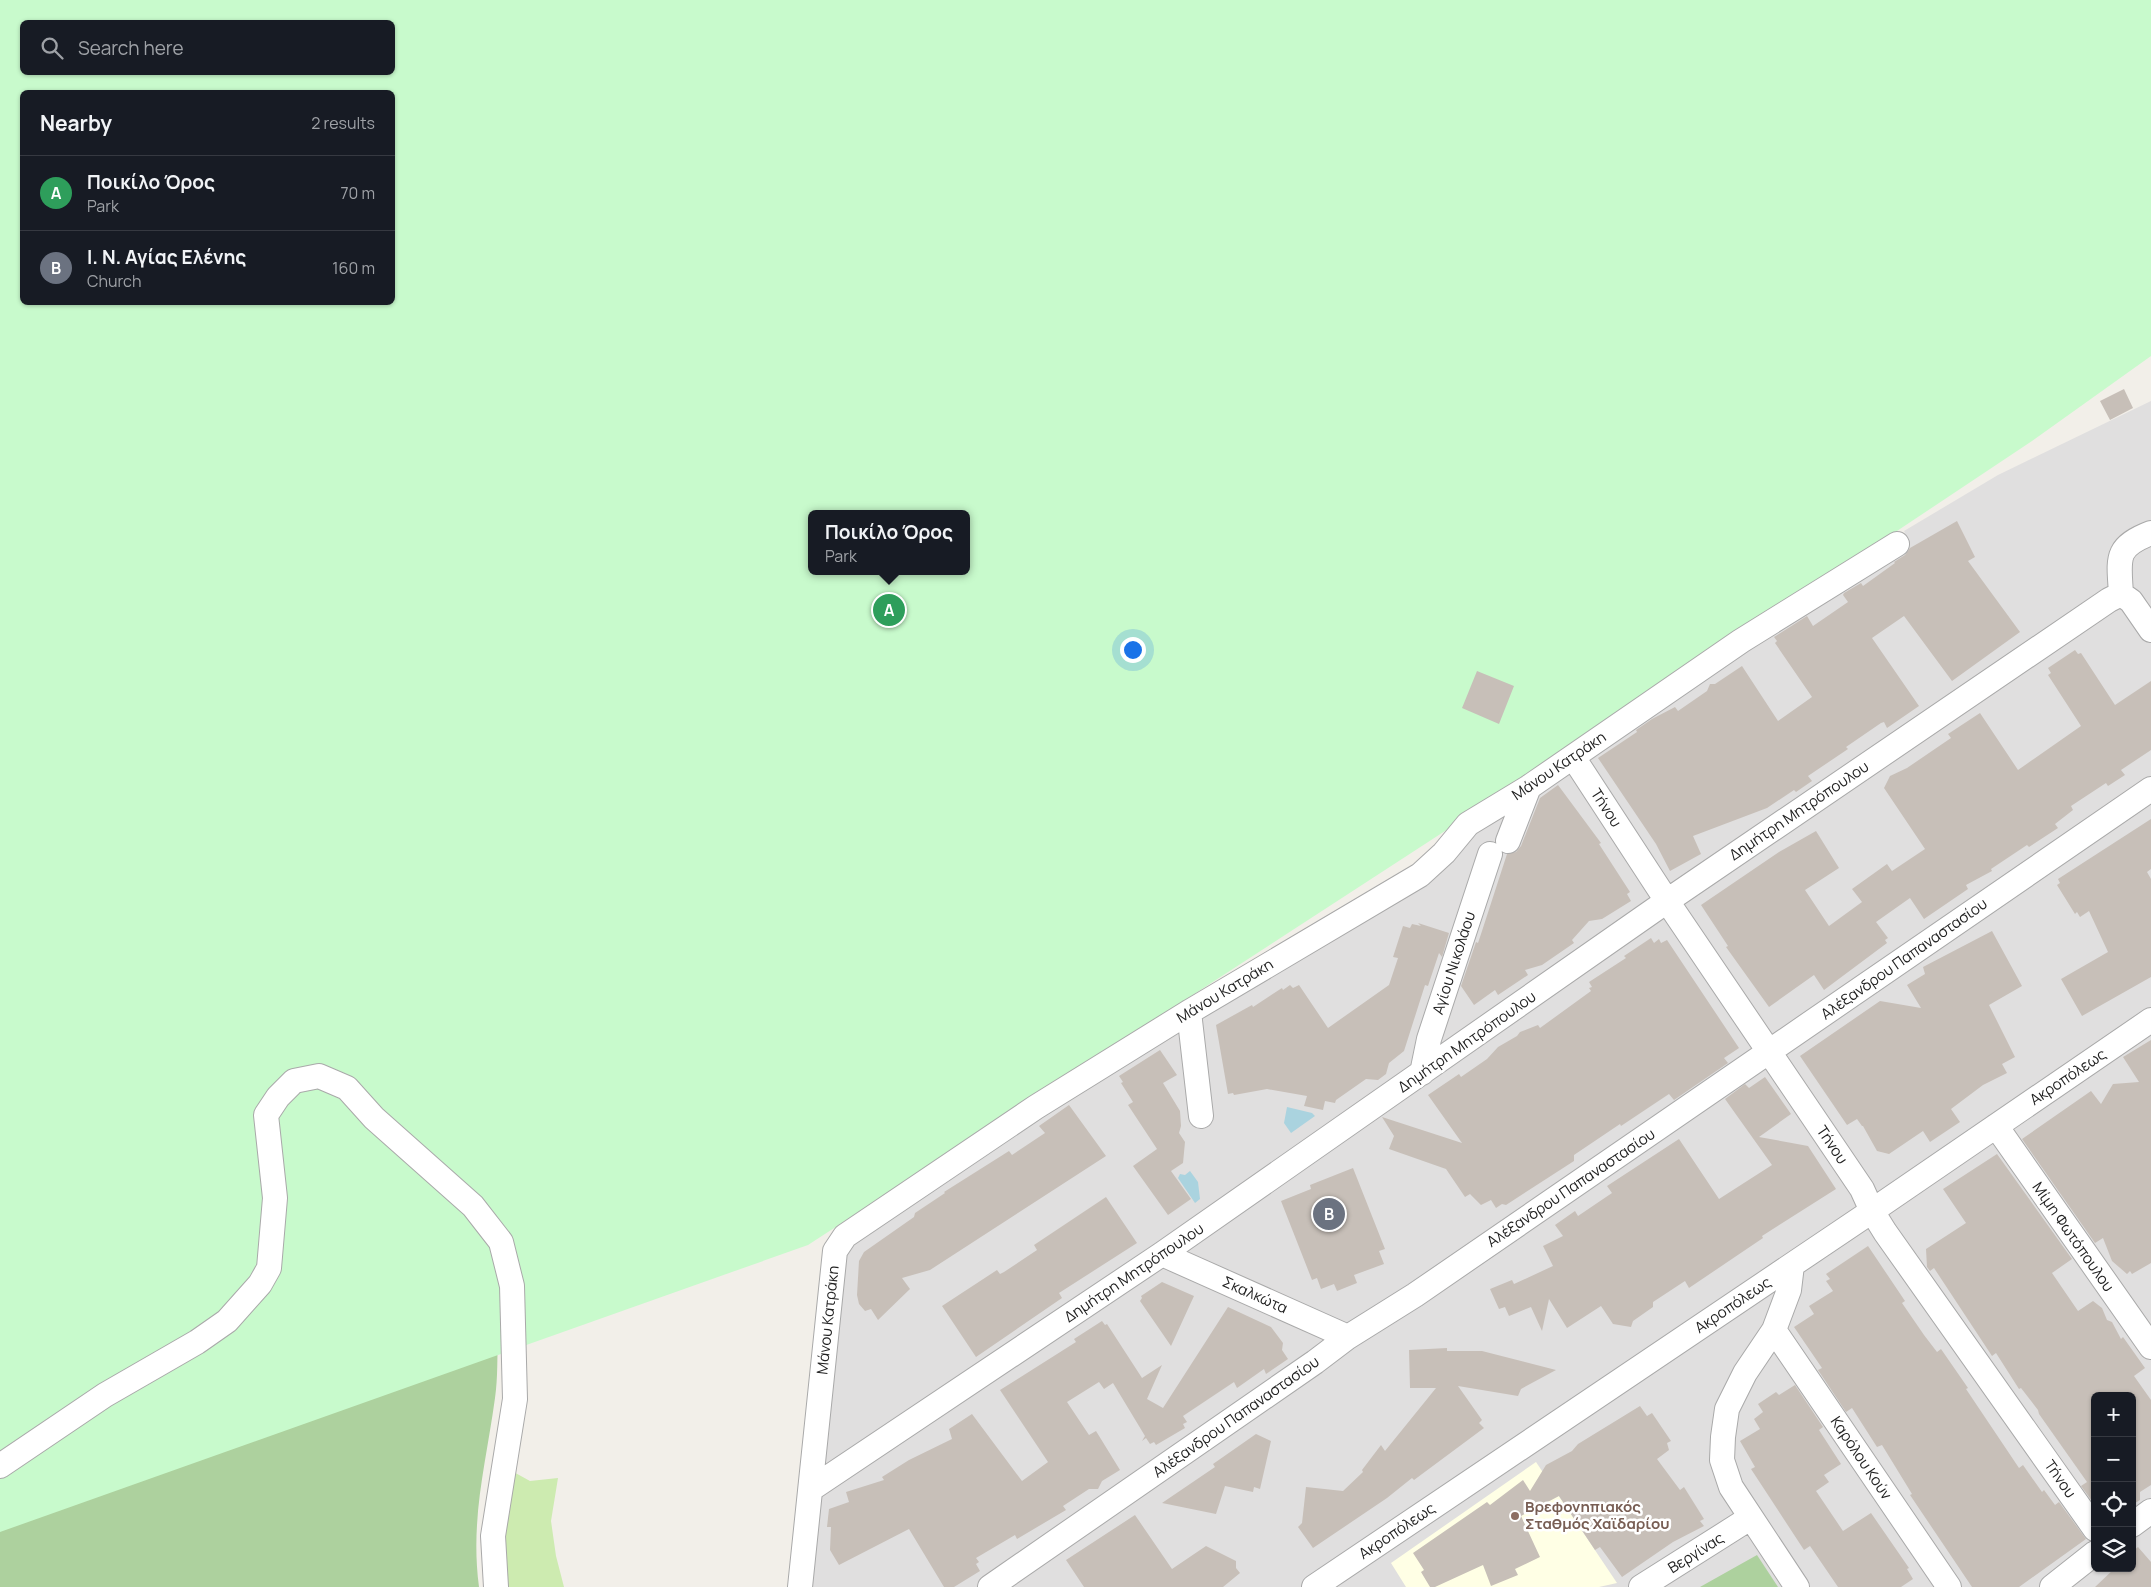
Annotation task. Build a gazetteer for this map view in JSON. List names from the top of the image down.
{
  "streets": {
    "street": [
      "Μάνου Κατράκη",
      "Τήνου",
      "Δημήτρη Μητρόπουλου",
      "Αλέξανδρου Παπαναστασίου",
      "Αγίου Νικολάου",
      "Ακροπόλεως",
      "Μίμη Φωτόπουλου",
      "Σκαλκώτα",
      "Καρόλου Κούν",
      "Βεργίνας"
    ]
  },
  "crossings": [
    ["Μάνου Κατράκη", "Τήνου"],
    ["Μάνου Κατράκη", "Δημήτρη Μητρόπουλου"],
    ["Μάνου Κατράκη", "Αγίου Νικολάου"],
    ["Τήνου", "Δημήτρη Μητρόπουλου"],
    ["Τήνου", "Αλέξανδρου Παπαναστασίου"],
    ["Τήνου", "Ακροπόλεως"],
    ["Δημήτρη Μητρόπουλου", "Αγίου Νικολάου"],
    ["Δημήτρη Μητρόπουλου", "Σκαλκώτα"],
    ["Αλέξανδρου Παπαναστασίου", "Σκαλκώτα"],
    ["Ακροπόλεως", "Μίμη Φωτόπουλου"]
  ],
  "places": ["Βρεφονηπιακός Σταθμός Χαϊδαρίου"],
  "page": {
    "search": "Search here",
    "heading": ["Nearby", "2 results"],
    "list": [
      {
        "mark": "A",
        "name": "Ποικίλο Όρος",
        "note": "Park",
        "value": "70 m"
      },
      {
        "mark": "B",
        "name": "Ι. Ν. Αγίας Ελένης",
        "note": "Church",
        "value": "160 m"
      }
    ],
    "popup": ["Ποικίλο Όρος", "Park"],
    "pins": ["A", "B"],
    "map_buttons": ["+", "−"]
  }
}
